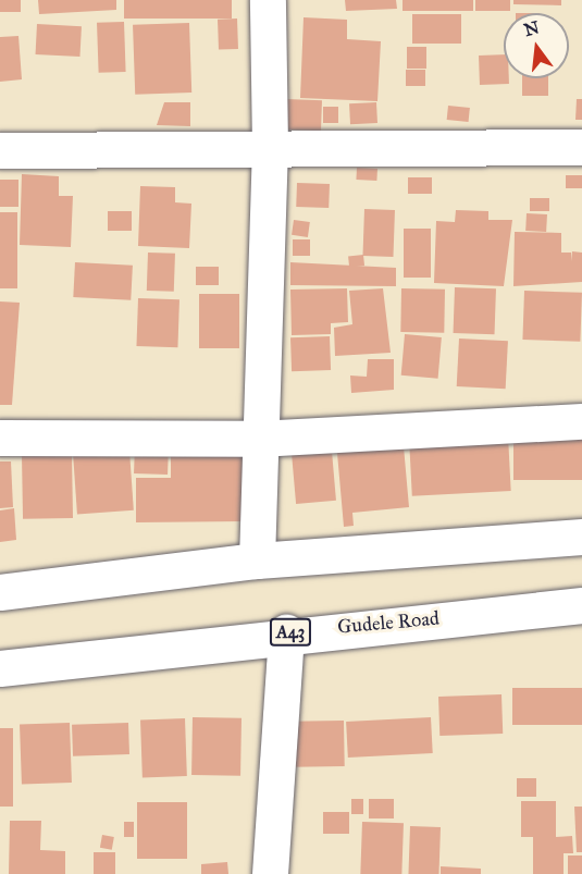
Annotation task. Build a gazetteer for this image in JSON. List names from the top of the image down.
{
  "streets": {
    "main road": ["Gudele Road", "A43"]
  },
  "north": "top"
}
